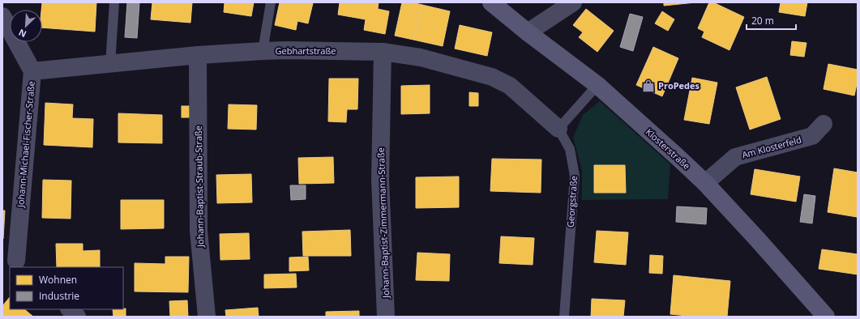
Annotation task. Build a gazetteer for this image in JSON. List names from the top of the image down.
{
  "streets": {
    "main road": ["Klosterstraße"],
    "street": [
      "Gebhartstraße",
      "Johann-Michael-Fischer-Straße",
      "Am Klosterfeld",
      "Johann-Baptist-Straub-Straße",
      "Johann-Baptist-Zimmermann-Straße"
    ],
    "lane": ["Georgstraße"]
  },
  "crossings": [
    ["Gebhartstraße", "Johann-Michael-Fischer-Straße"],
    ["Gebhartstraße", "Johann-Baptist-Straub-Straße"],
    ["Gebhartstraße", "Georgstraße"],
    ["Gebhartstraße", "Johann-Baptist-Zimmermann-Straße"],
    ["Am Klosterfeld", "Klosterstraße"]
  ],
  "places": {
    "shop": ["ProPedes"]
  },
  "legend": ["Wohnen", "Industrie"],
  "scale_bar": "20 m",
  "north": "bottom left"
}
